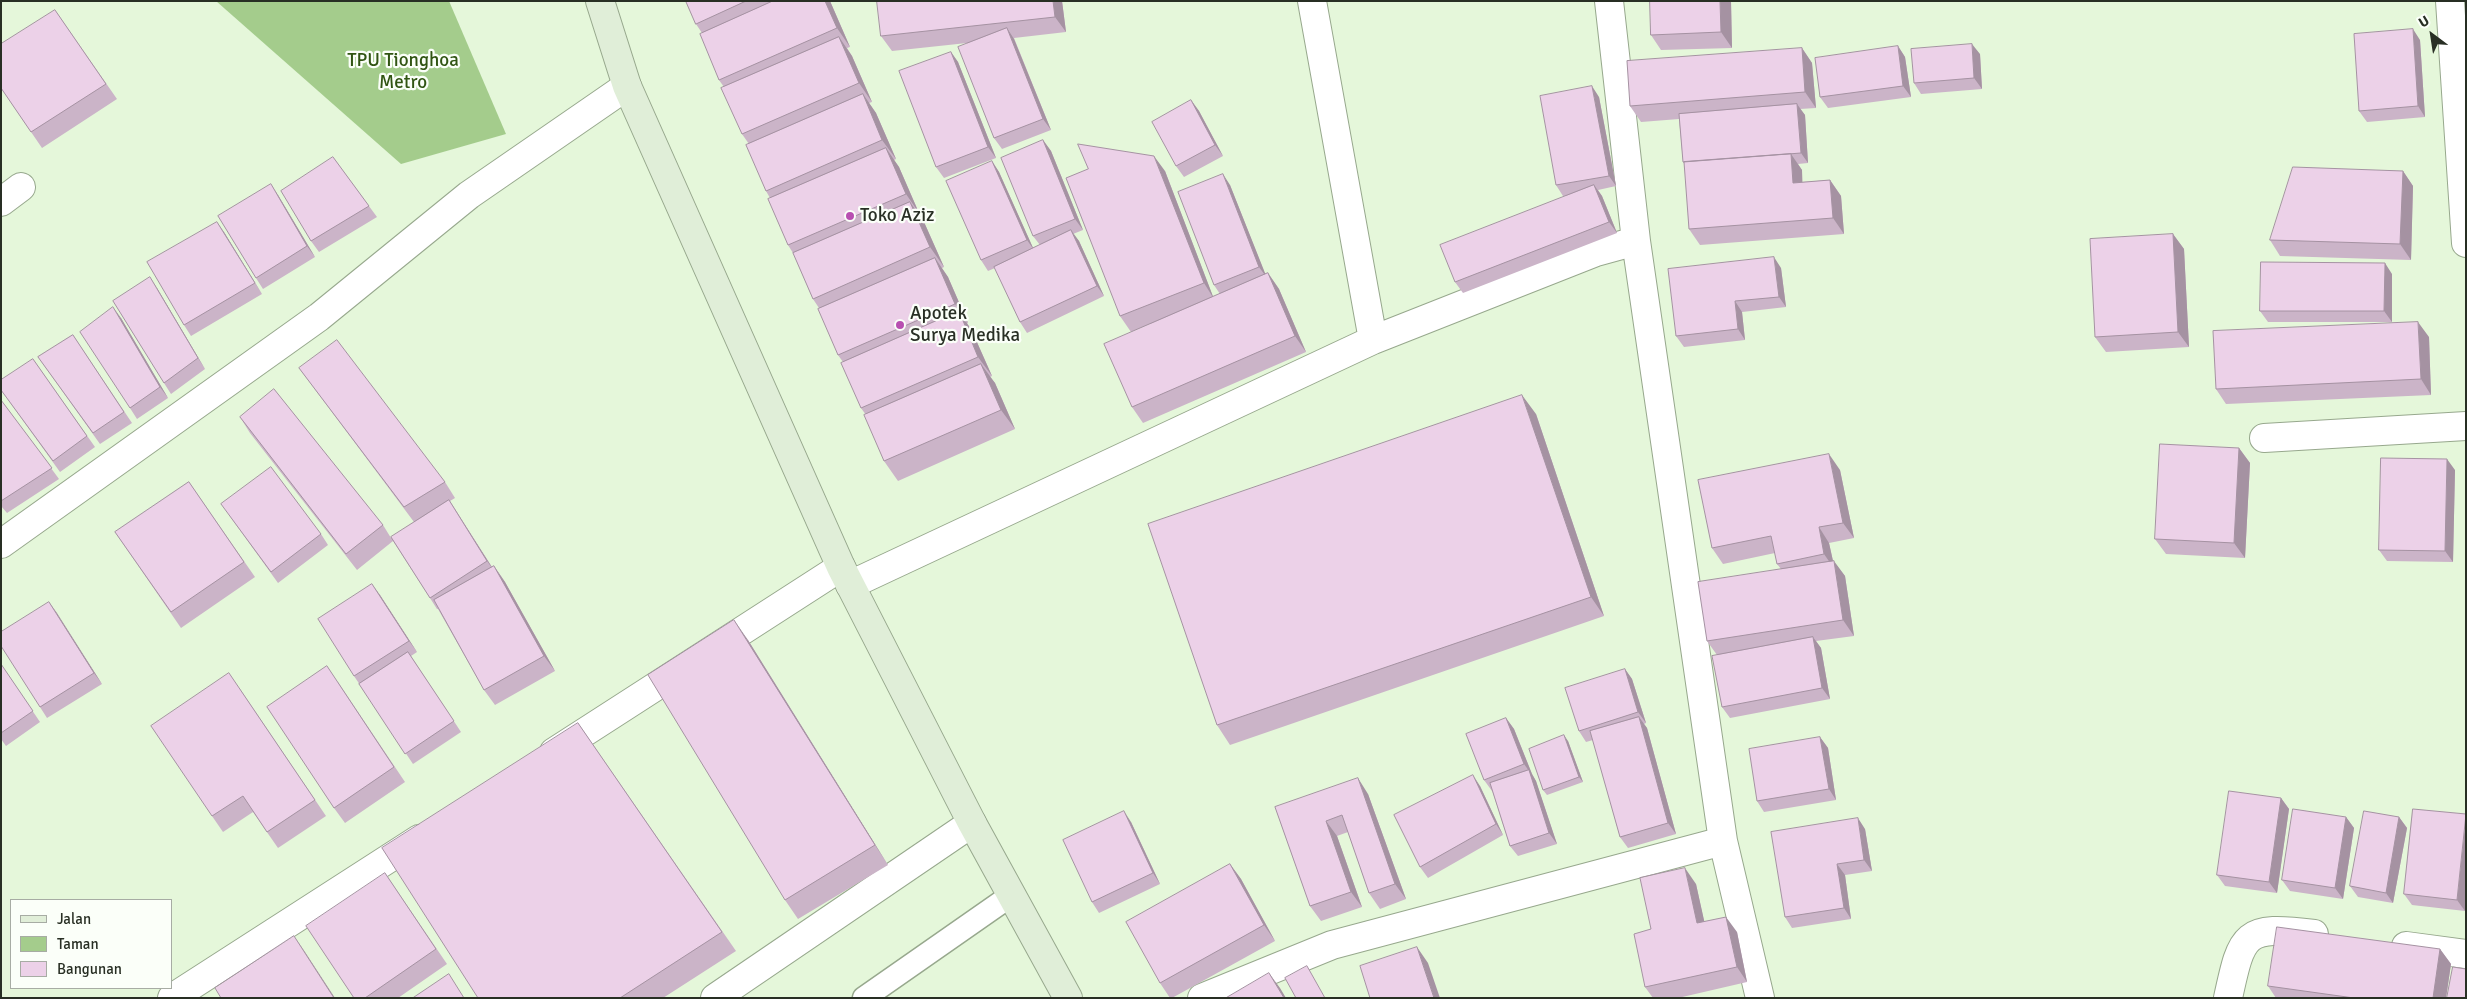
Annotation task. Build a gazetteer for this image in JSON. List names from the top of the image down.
{
  "parks": ["TPU Tionghoa Metro"],
  "places": ["Toko Aziz", "Apotek Surya Medika"],
  "legend": ["Jalan", "Taman", "Bangunan"],
  "north": "top left"
}
